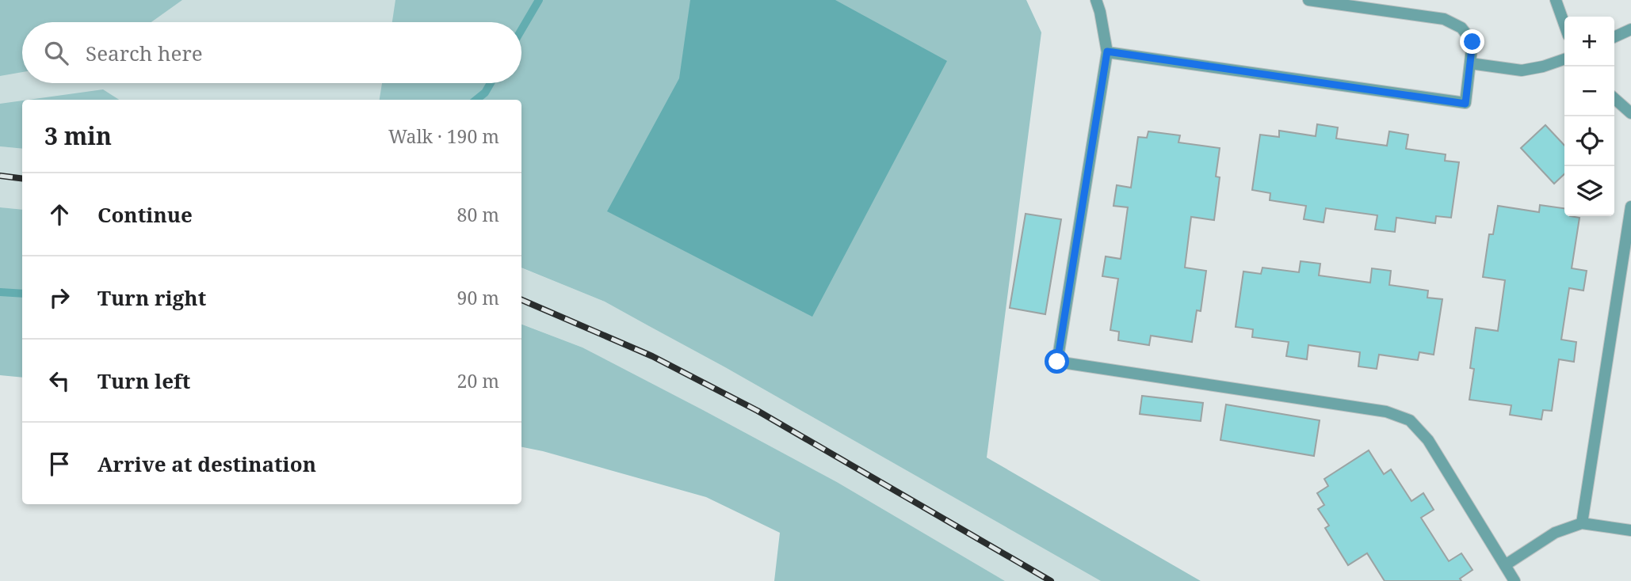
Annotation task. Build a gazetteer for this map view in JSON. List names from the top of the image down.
{
  "page": {
    "map_buttons": ["+", "−"],
    "search": "Search here",
    "heading": ["3 min", "Walk · 190 m"],
    "list": [
      ["Continue", "80 m"],
      ["Turn right", "90 m"],
      ["Turn left", "20 m"],
      "Arrive at destination"
    ]
  }
}
